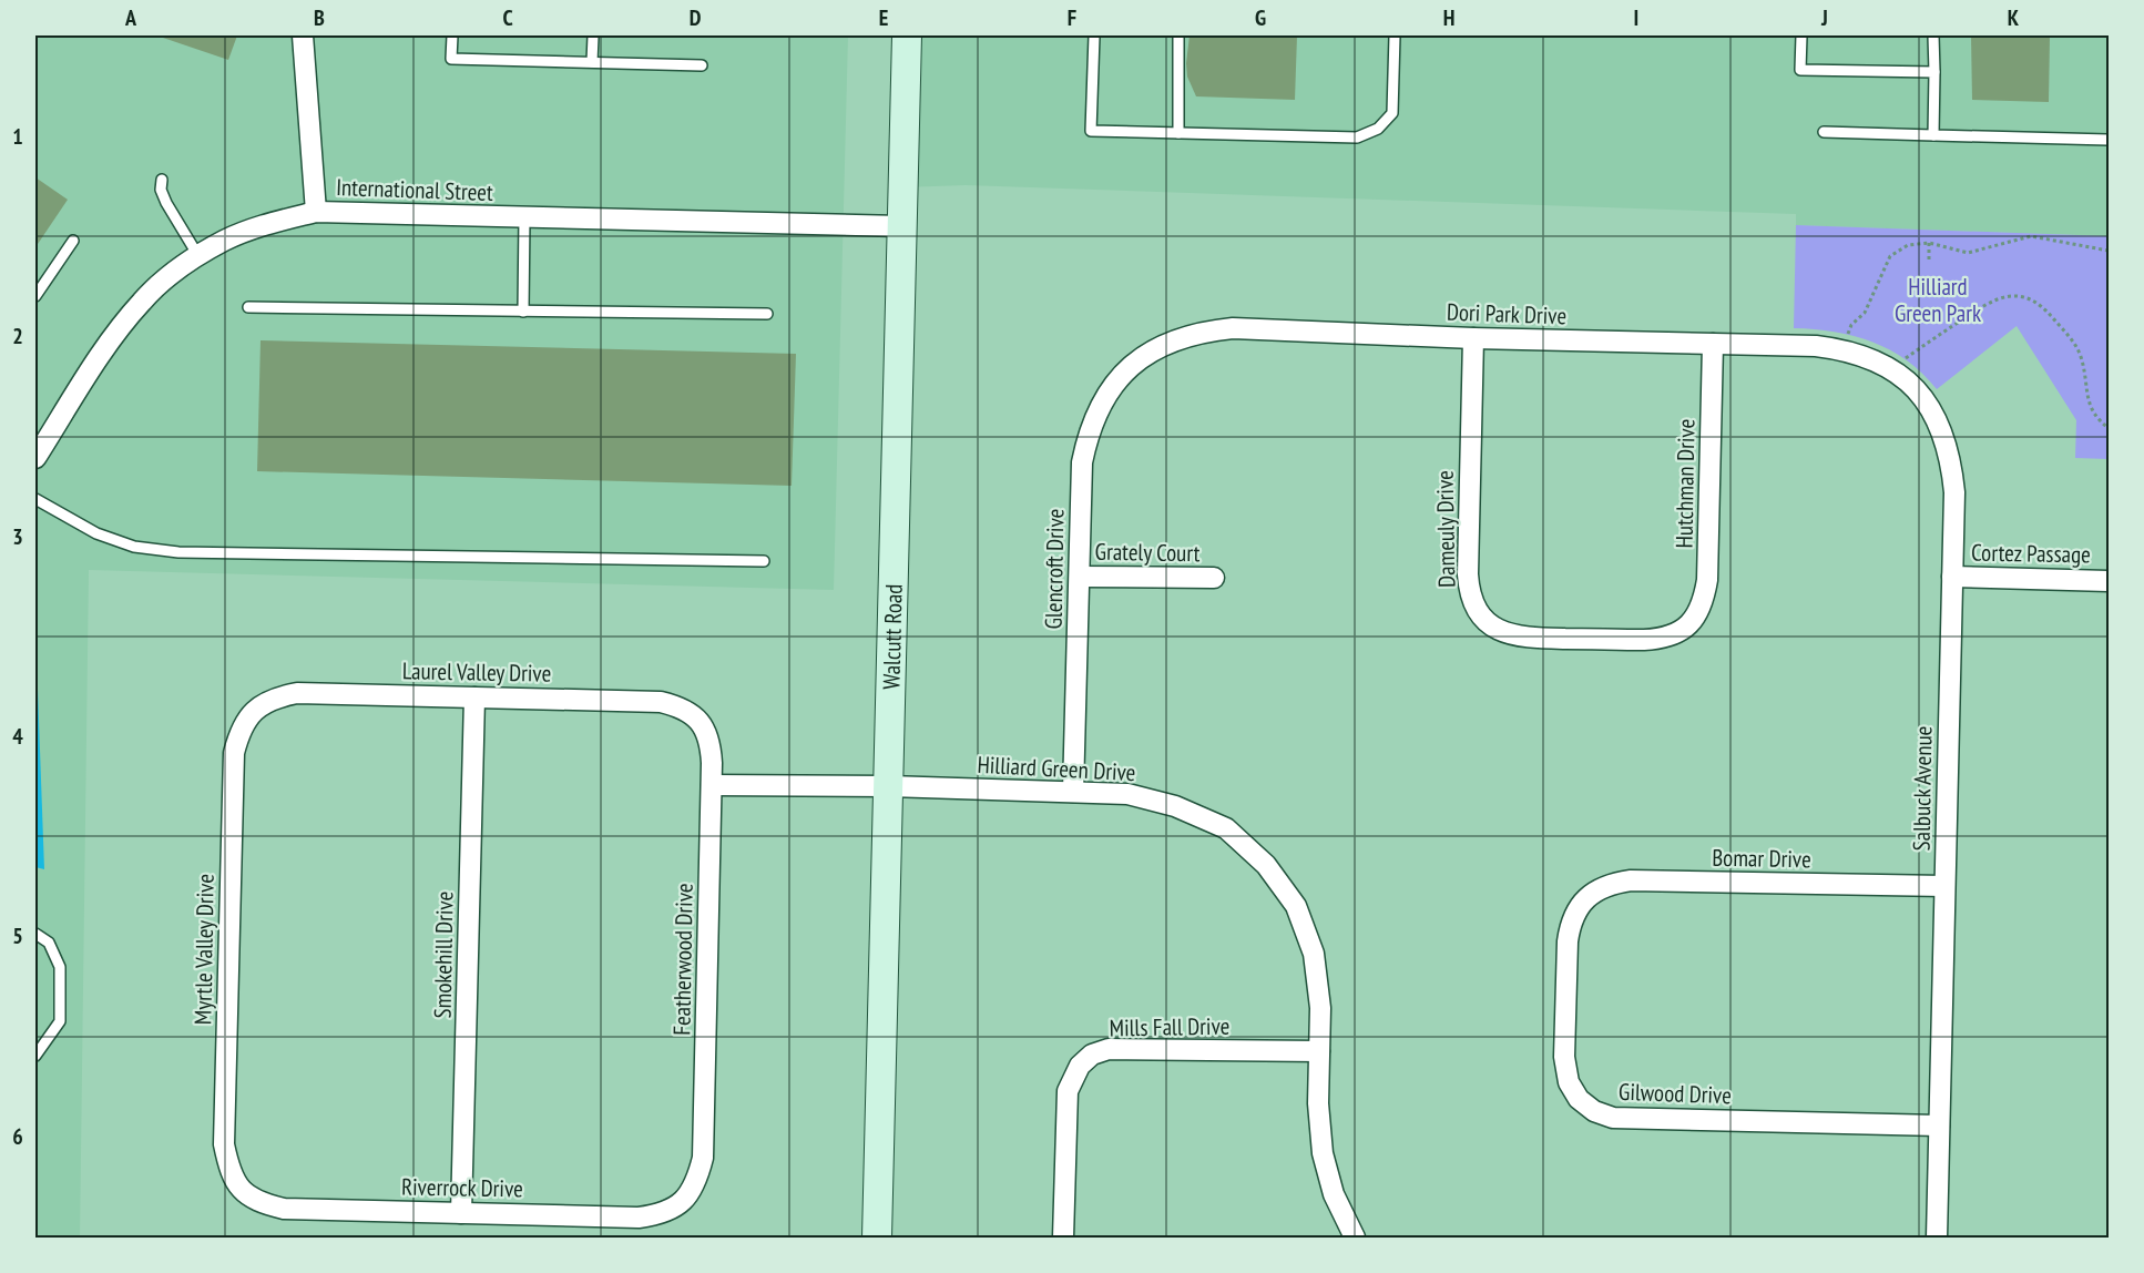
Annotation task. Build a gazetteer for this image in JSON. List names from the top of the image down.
{
  "streets": {
    "street": [
      "International Street",
      "Dori Park Drive",
      "Hutchman Drive",
      "Dameuly Drive",
      "Grately Court",
      "Cortez Passage",
      "Glencroft Drive",
      "Walcutt Road",
      "Laurel Valley Drive",
      "Hilliard Green Drive",
      "Salbuck Avenue",
      "Bomar Drive",
      "Myrtle Valley Drive",
      "Smokehill Drive",
      "Featherwood Drive",
      "Mills Fall Drive",
      "Gilwood Drive",
      "Riverrock Drive"
    ]
  },
  "crossings": [
    ["International Street", "Walcutt Road"],
    ["Dori Park Drive", "Hutchman Drive"],
    ["Dori Park Drive", "Dameuly Drive"],
    ["Dori Park Drive", "Glencroft Drive"],
    ["Dori Park Drive", "Salbuck Avenue"],
    ["Hutchman Drive", "Dameuly Drive"],
    ["Grately Court", "Glencroft Drive"],
    ["Cortez Passage", "Salbuck Avenue"],
    ["Glencroft Drive", "Hilliard Green Drive"],
    ["Walcutt Road", "Hilliard Green Drive"],
    ["Laurel Valley Drive", "Myrtle Valley Drive"],
    ["Laurel Valley Drive", "Smokehill Drive"],
    ["Laurel Valley Drive", "Featherwood Drive"],
    ["Hilliard Green Drive", "Featherwood Drive"],
    ["Hilliard Green Drive", "Mills Fall Drive"],
    ["Salbuck Avenue", "Bomar Drive"],
    ["Salbuck Avenue", "Gilwood Drive"],
    ["Bomar Drive", "Gilwood Drive"],
    ["Myrtle Valley Drive", "Riverrock Drive"],
    ["Smokehill Drive", "Riverrock Drive"],
    ["Featherwood Drive", "Riverrock Drive"]
  ],
  "parks": ["Hilliard Green Park"],
  "grid": {
    "columns": [
      "A",
      "B",
      "C",
      "D",
      "E",
      "F",
      "G",
      "H",
      "I",
      "J",
      "K"
    ],
    "rows": [
      "1",
      "2",
      "3",
      "4",
      "5",
      "6"
    ]
  }
}
